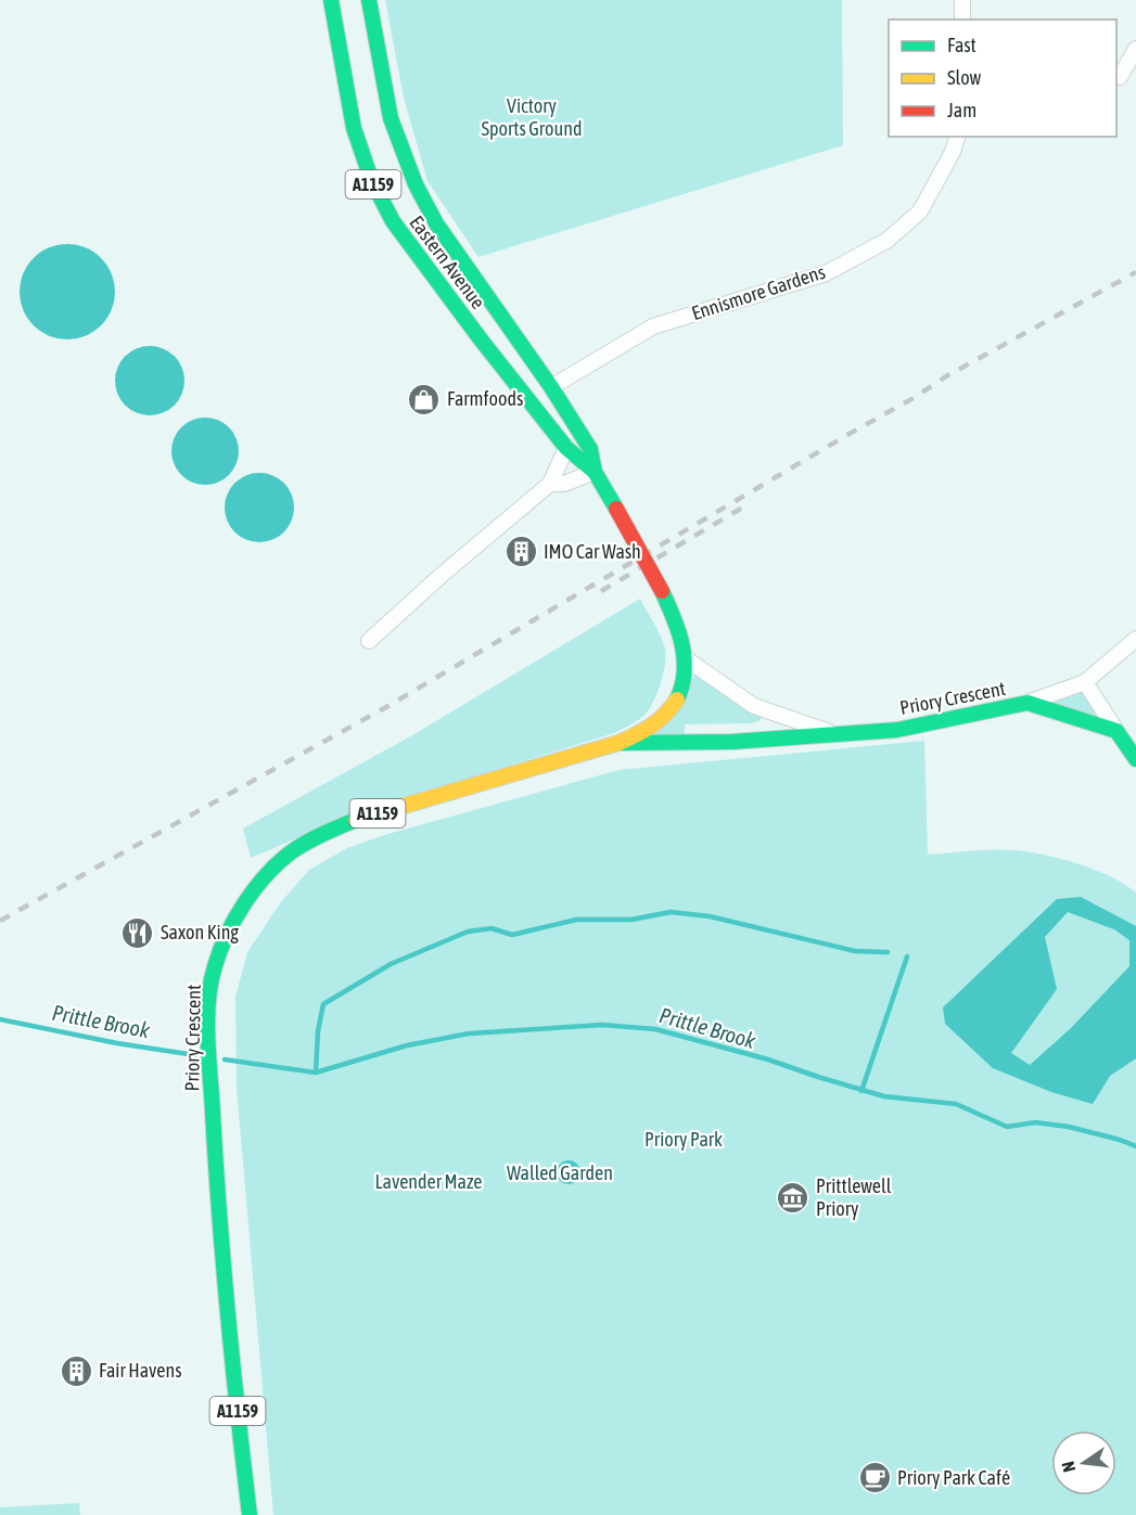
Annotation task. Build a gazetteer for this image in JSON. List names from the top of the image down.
{
  "streets": {
    "main road": ["A1159", "Eastern Avenue", "Priory Crescent"],
    "street": ["Ennismore Gardens"]
  },
  "crossings": [
    ["Eastern Avenue", "Ennismore Gardens"],
    ["Eastern Avenue", "Priory Crescent"]
  ],
  "water": ["Prittle Brook"],
  "parks": [
    "Victory Sports Ground",
    "Priory Park",
    "Walled Garden",
    "Lavender Maze"
  ],
  "places": {
    "shop": ["Farmfoods"],
    "building": ["IMO Car Wash", "Fair Havens"],
    "restaurant": ["Saxon King"],
    "museum": ["Prittlewell Priory"],
    "cafe": ["Priory Park Café"]
  },
  "legend": ["Fast", "Slow", "Jam"],
  "north": "left"
}
